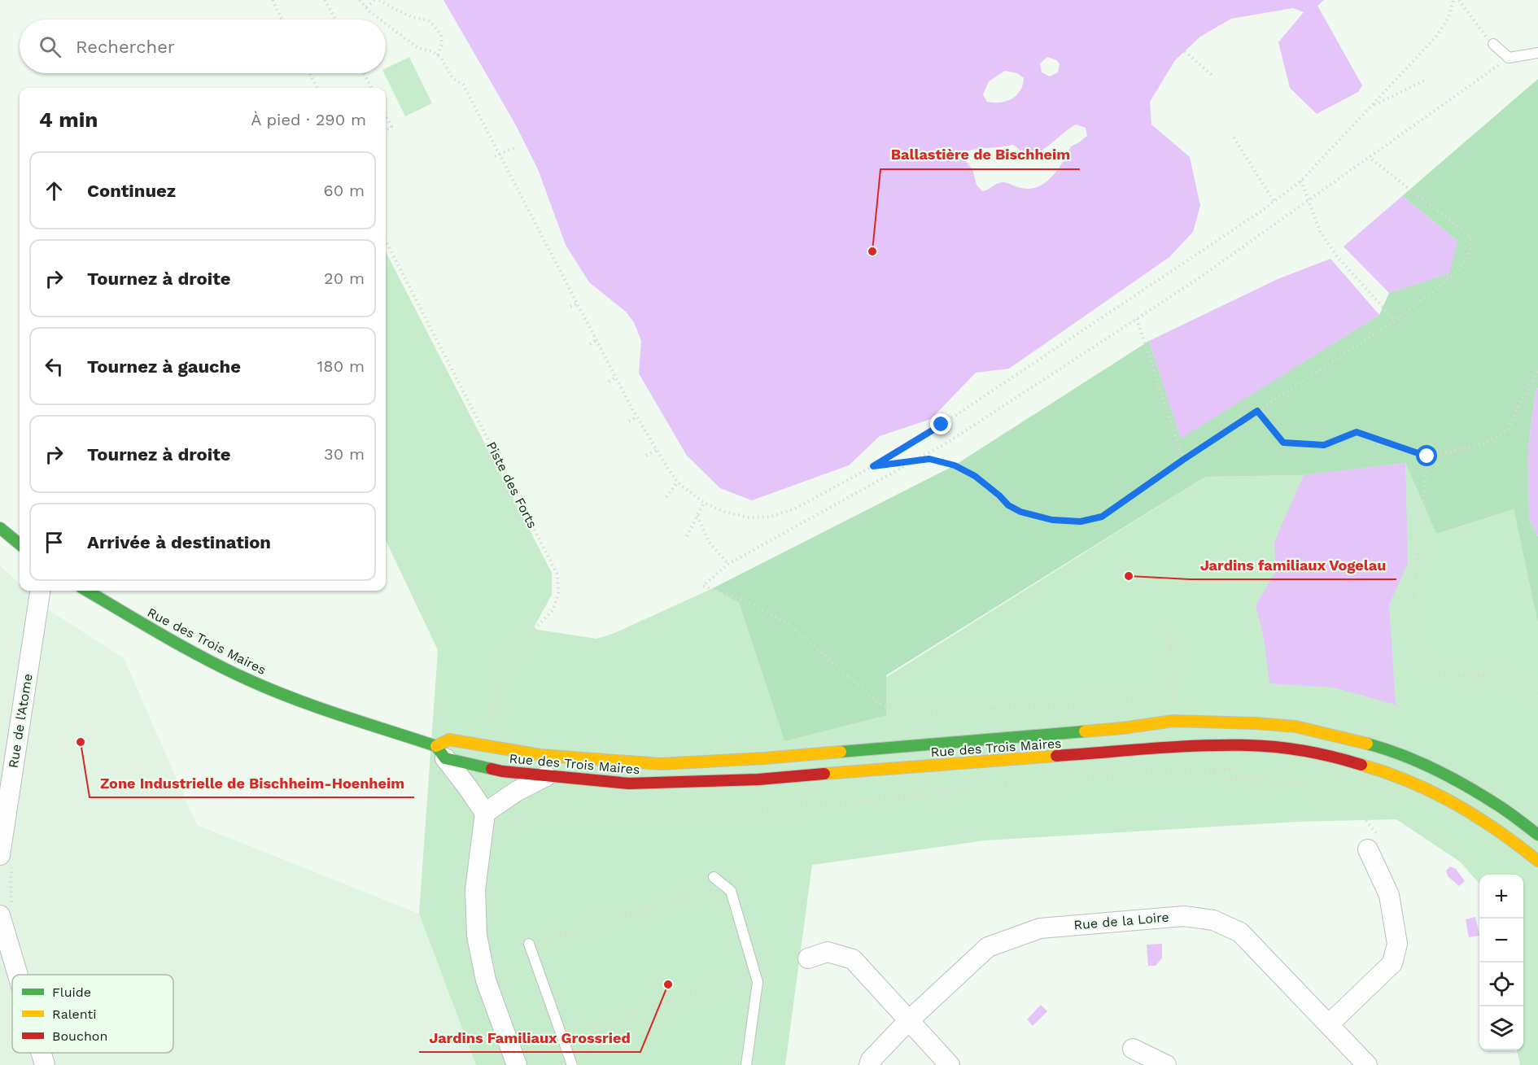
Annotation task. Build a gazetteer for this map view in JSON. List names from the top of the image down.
{
  "streets": {
    "main road": ["Rue des Trois Maires"],
    "street": ["Rue de l'Atome", "Rue de la Loire"],
    "path": ["Piste des Forts"]
  },
  "places": [
    "Ballastière de Bischheim",
    "Jardins familiaux Vogelau",
    "Zone Industrielle de Bischheim-Hoenheim",
    "Jardins Familiaux Grossried"
  ],
  "legend": ["Fluide", "Ralenti", "Bouchon"],
  "page": {
    "search": "Rechercher",
    "heading": ["4 min", "À pied · 290 m"],
    "list": [
      ["Continuez", "60 m"],
      ["Tournez à droite", "20 m"],
      ["Tournez à gauche", "180 m"],
      ["Tournez à droite", "30 m"],
      "Arrivée à destination"
    ],
    "map_buttons": ["+", "−"]
  }
}
